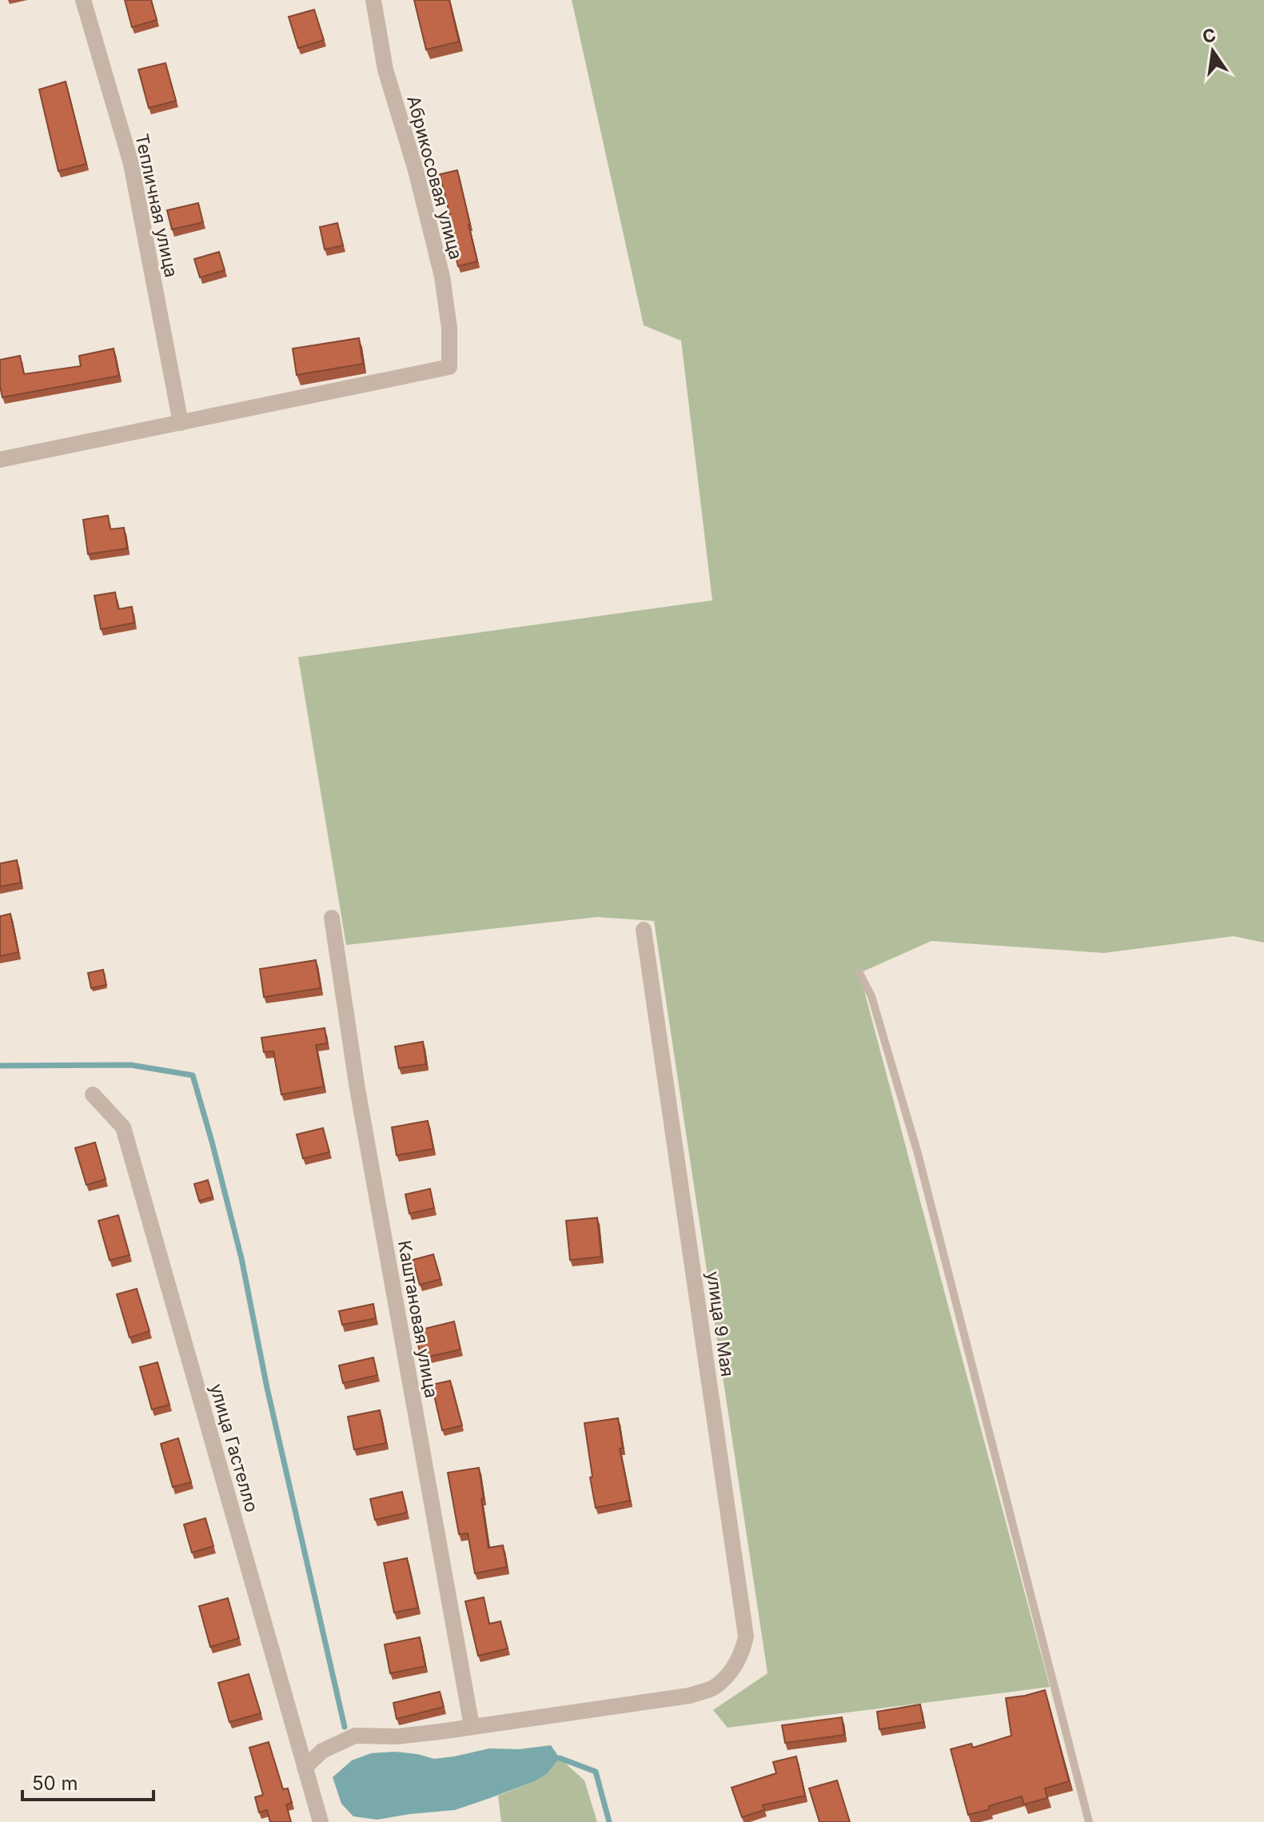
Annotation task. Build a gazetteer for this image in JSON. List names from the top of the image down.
{
  "streets": {
    "street": [
      "Абрикосовая улица",
      "Тепличная улица",
      "Каштановая улица",
      "улица 9 Мая",
      "улица Гастелло"
    ]
  },
  "crossings": [
    ["Абрикосовая улица", "Тепличная улица"],
    ["Каштановая улица", "улица 9 Мая"],
    ["улица 9 Мая", "улица Гастелло"]
  ],
  "scale_bar": "50 m",
  "north": "top"
}
